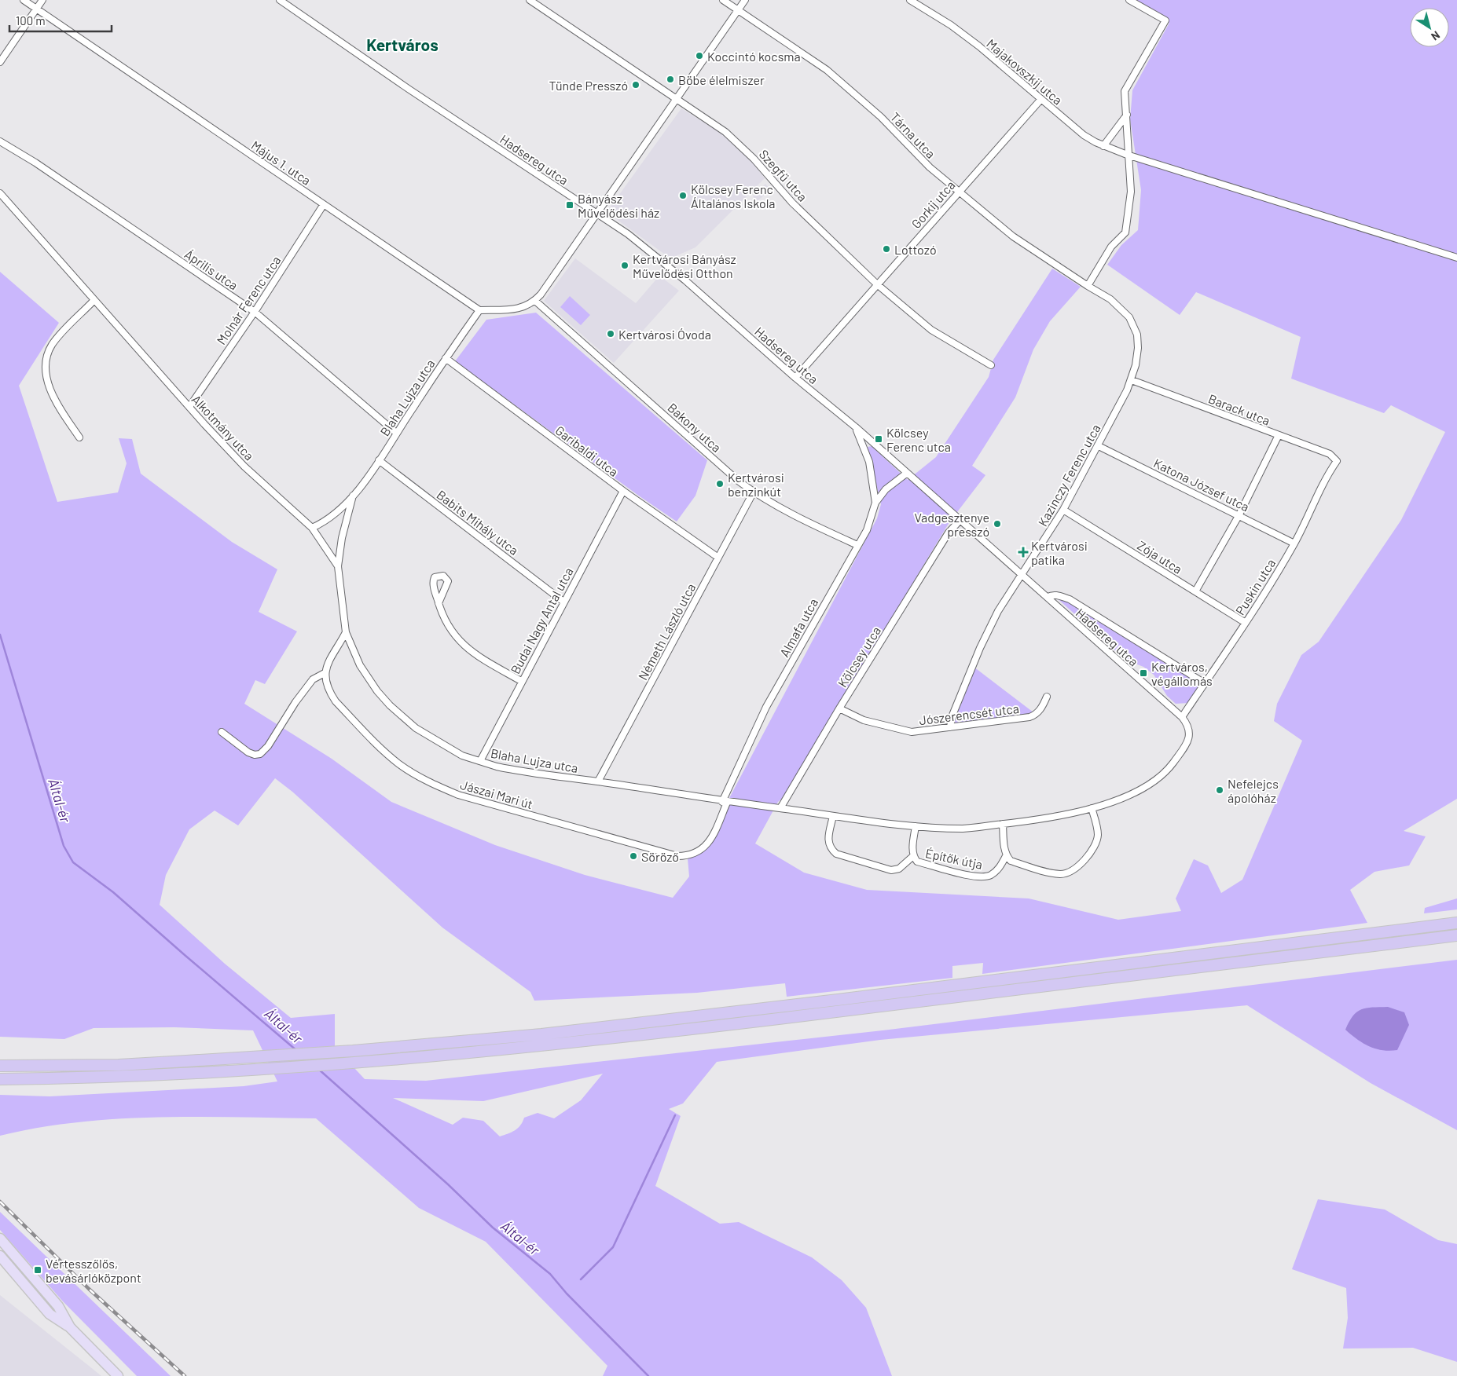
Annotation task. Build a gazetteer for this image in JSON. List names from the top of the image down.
{
  "streets": {
    "street": [
      "Majakovszkij utca",
      "Tárna utca",
      "Hadsereg utca",
      "Május 1. utca",
      "Szegfű utca",
      "Gorkij utca",
      "Április utca",
      "Molnár Ferenc utca",
      "Blaha Lujza utca",
      "Barack utca",
      "Alkotmány utca",
      "Bakony utca",
      "Garibaldi utca",
      "Kazinczy Ferenc utca",
      "Katona József utca",
      "Babits Mihály utca",
      "Zója utca",
      "Puskin utca",
      "Budai Nagy Antal utca",
      "Almafa utca",
      "Németh László utca",
      "Kölcsey utca",
      "Jószerencsét utca",
      "Jászai Mari út",
      "Építők útja"
    ]
  },
  "crossings": [
    ["Majakovszkij utca", "Gorkij utca"],
    ["Tárna utca", "Gorkij utca"],
    ["Tárna utca", "Kazinczy Ferenc utca"],
    ["Hadsereg utca", "Gorkij utca"],
    ["Hadsereg utca", "Kazinczy Ferenc utca"],
    ["Hadsereg utca", "Puskin utca"],
    ["Hadsereg utca", "Almafa utca"],
    ["Hadsereg utca", "Kölcsey utca"],
    ["Hadsereg utca", "Építők útja"],
    ["Május 1. utca", "Molnár Ferenc utca"],
    ["Május 1. utca", "Blaha Lujza utca"],
    ["Szegfű utca", "Gorkij utca"],
    ["Április utca", "Molnár Ferenc utca"],
    ["Április utca", "Blaha Lujza utca"],
    ["Molnár Ferenc utca", "Alkotmány utca"],
    ["Blaha Lujza utca", "Alkotmány utca"],
    ["Blaha Lujza utca", "Garibaldi utca"],
    ["Blaha Lujza utca", "Babits Mihály utca"],
    ["Blaha Lujza utca", "Budai Nagy Antal utca"],
    ["Blaha Lujza utca", "Almafa utca"],
    ["Blaha Lujza utca", "Németh László utca"],
    ["Blaha Lujza utca", "Jászai Mari út"],
    ["Blaha Lujza utca", "Építők útja"],
    ["Barack utca", "Kazinczy Ferenc utca"],
    ["Barack utca", "Puskin utca"],
    ["Bakony utca", "Almafa utca"],
    ["Bakony utca", "Németh László utca"],
    ["Garibaldi utca", "Budai Nagy Antal utca"],
    ["Garibaldi utca", "Németh László utca"],
    ["Kazinczy Ferenc utca", "Katona József utca"],
    ["Kazinczy Ferenc utca", "Zója utca"],
    ["Kazinczy Ferenc utca", "Jószerencsét utca"],
    ["Katona József utca", "Puskin utca"],
    ["Babits Mihály utca", "Budai Nagy Antal utca"],
    ["Zója utca", "Puskin utca"],
    ["Almafa utca", "Jászai Mari út"],
    ["Almafa utca", "Építők útja"],
    ["Kölcsey utca", "Jószerencsét utca"],
    ["Kölcsey utca", "Építők útja"],
    ["Jászai Mari út", "Építők útja"]
  ],
  "districts": ["Kertváros"],
  "water": ["Által-ér"],
  "places": {
    "other": [
      "Koccintó kocsma",
      "Böbe élelmiszer",
      "Tünde Presszó",
      "Kölcsey Ferenc Általános Iskola",
      "Lottozó",
      "Kertvárosi Bányász Művelődési Otthon",
      "Kertvárosi Óvoda",
      "Kertvárosi benzinkút",
      "Vadgesztenye presszó",
      "Nefelejcs ápolóház",
      "Söröző"
    ],
    "transit": [
      "Bányász Művelődési ház",
      "Kölcsey Ferenc utca",
      "Kertváros, végállomás",
      "Vértesszőlős, bevásárlóközpont"
    ],
    "health": ["Kertvárosi patika"]
  },
  "scale_bar": "100 m",
  "north": "bottom right"
}
